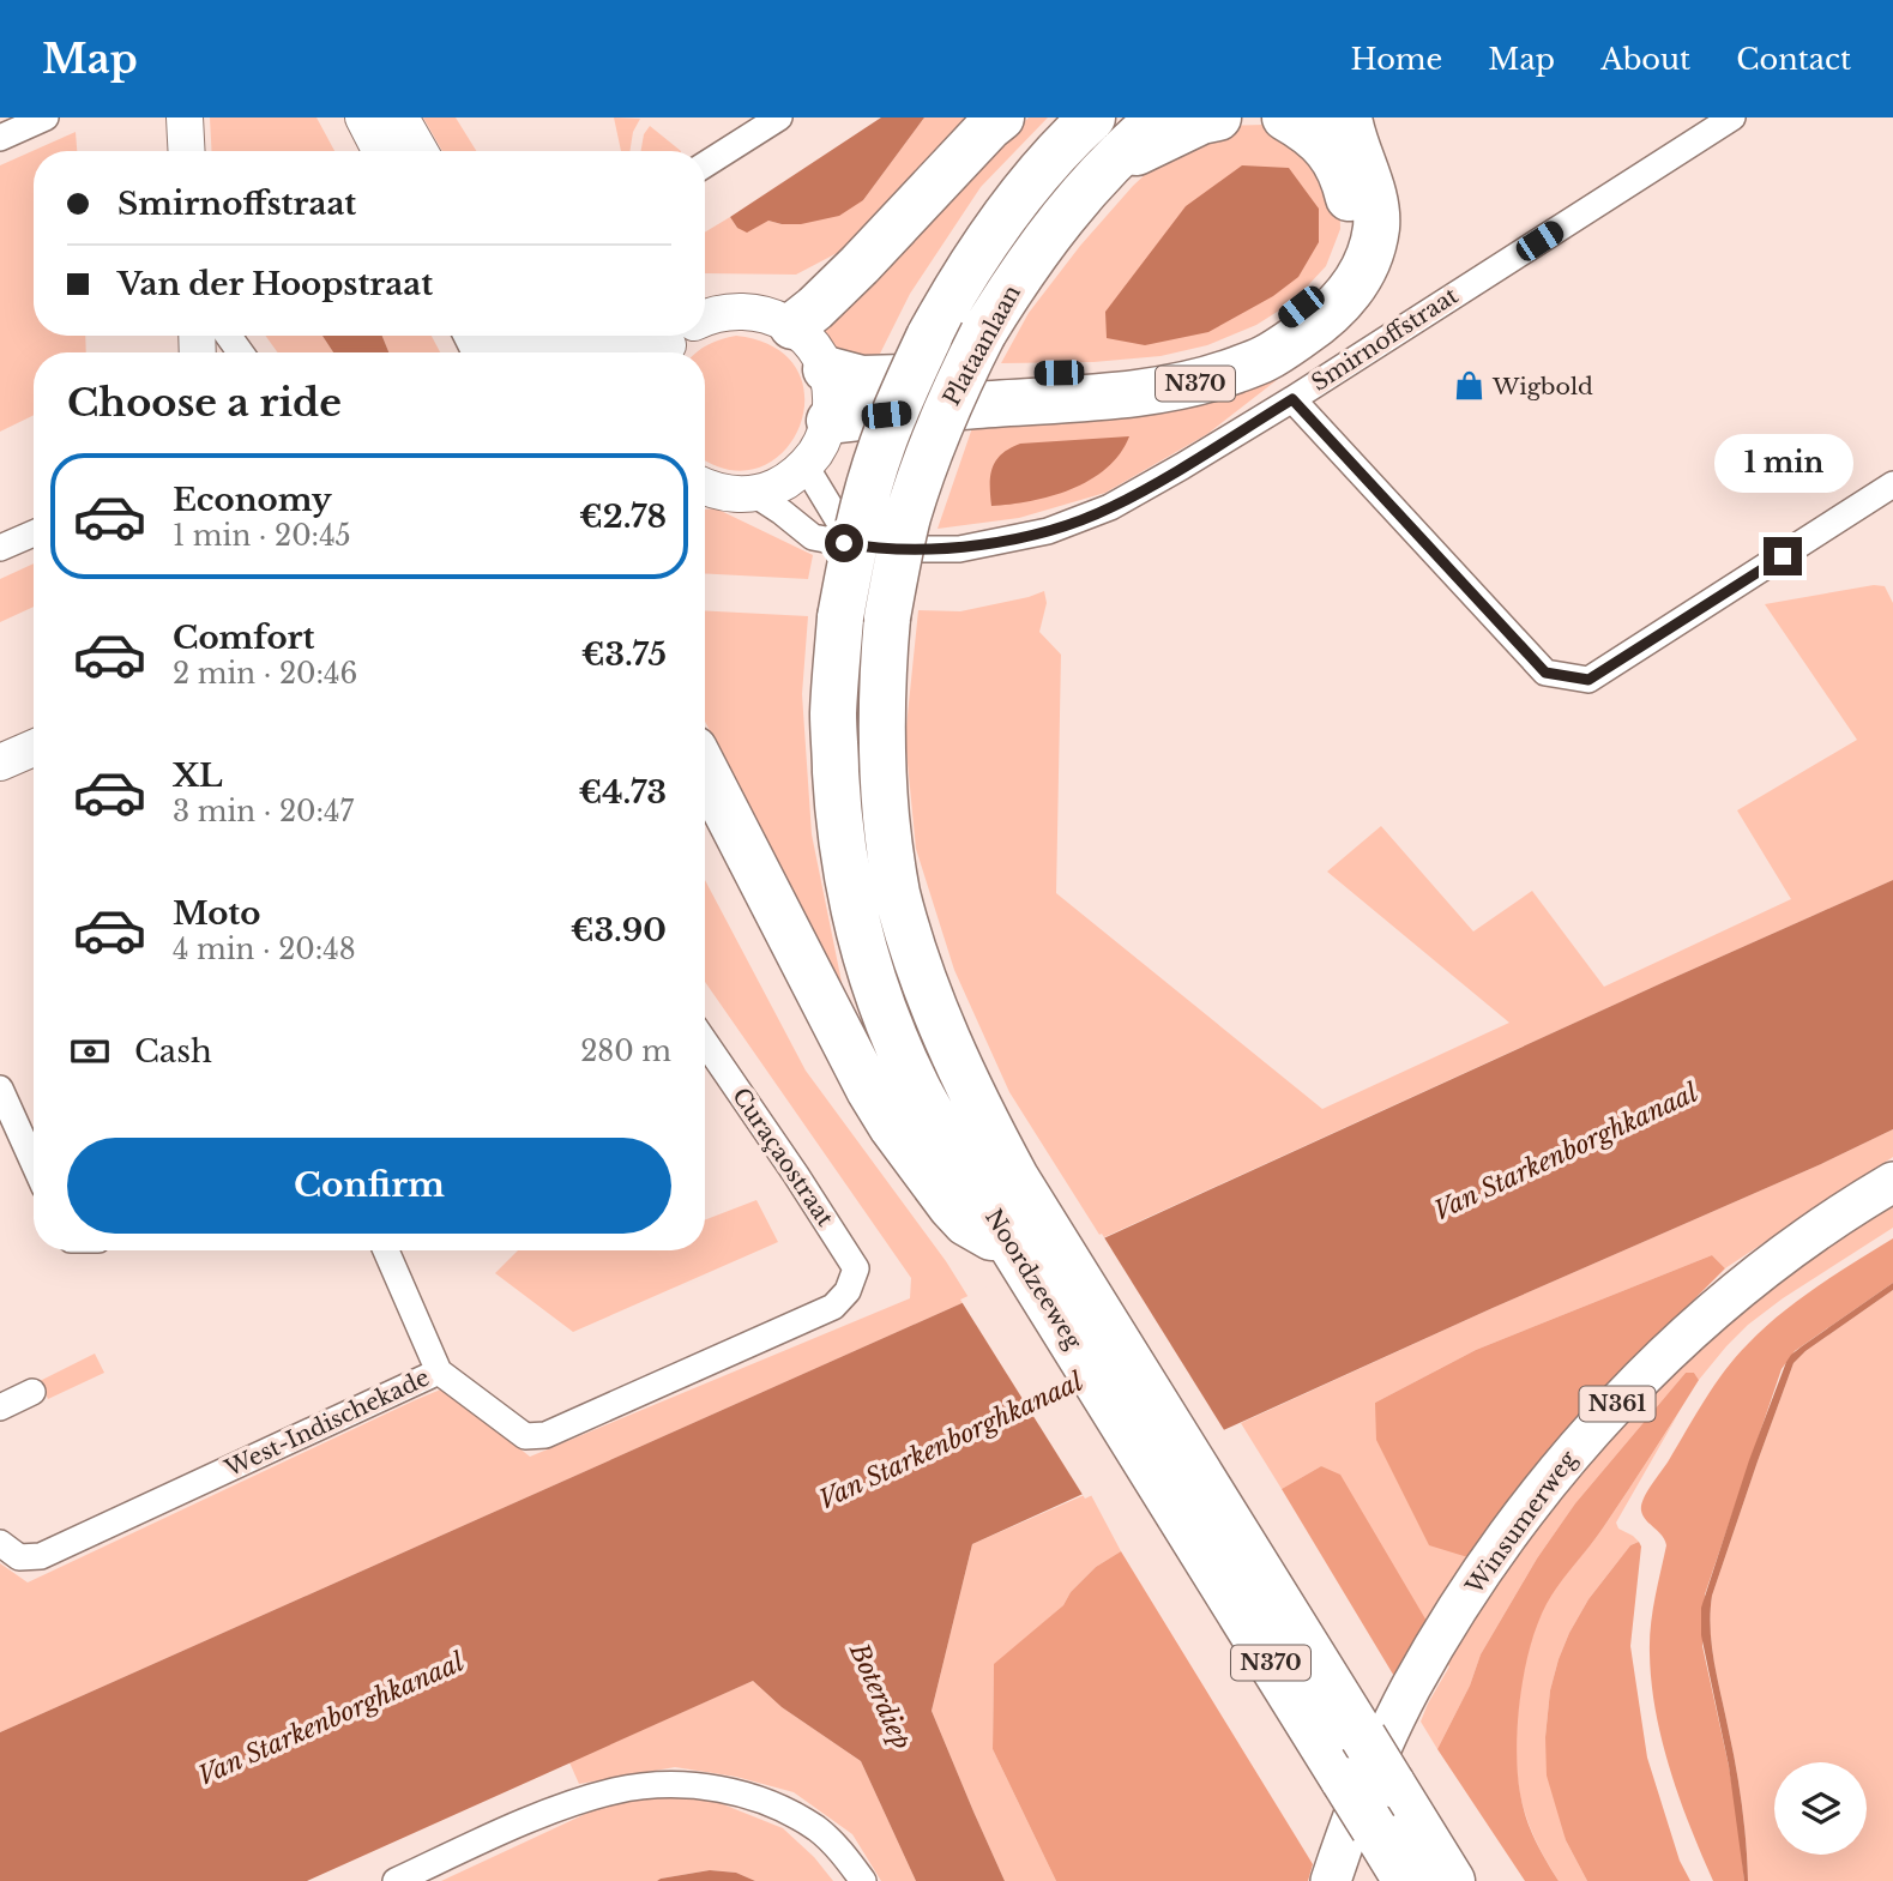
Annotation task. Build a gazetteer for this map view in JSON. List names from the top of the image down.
{
  "streets": {
    "highway": ["Plataanlaan", "N370", "Noordzeeweg"],
    "main road": ["N361", "Winsumerweg"],
    "street": ["Smirnoffstraat", "Curaçaostraat", "West-Indischekade"]
  },
  "crossings": [
    ["Plataanlaan", "N370"],
    ["Plataanlaan", "Noordzeeweg"],
    ["N370", "Noordzeeweg"],
    ["Curaçaostraat", "West-Indischekade"]
  ],
  "water": ["Van Starkenborghkanaal", "Boterdiep"],
  "places": {
    "shop": ["Wigbold"]
  },
  "page": {
    "header": "Map",
    "nav": [
      "Home",
      "Map",
      "About",
      "Contact"
    ],
    "banner": ["Smirnoffstraat", "Van der Hoopstraat"],
    "heading": "Choose a ride",
    "bubble": "1 min",
    "list": [
      {
        "name": "Economy",
        "note": "1 min · 20:45",
        "value": "€2.78"
      },
      {
        "name": "Comfort",
        "note": "2 min · 20:46",
        "value": "€3.75"
      },
      {
        "name": "XL",
        "note": "3 min · 20:47",
        "value": "€4.73"
      },
      {
        "name": "Moto",
        "note": "4 min · 20:48",
        "value": "€3.90"
      }
    ],
    "pay": ["Cash", "280 m"],
    "buttons": "Confirm"
  }
}
